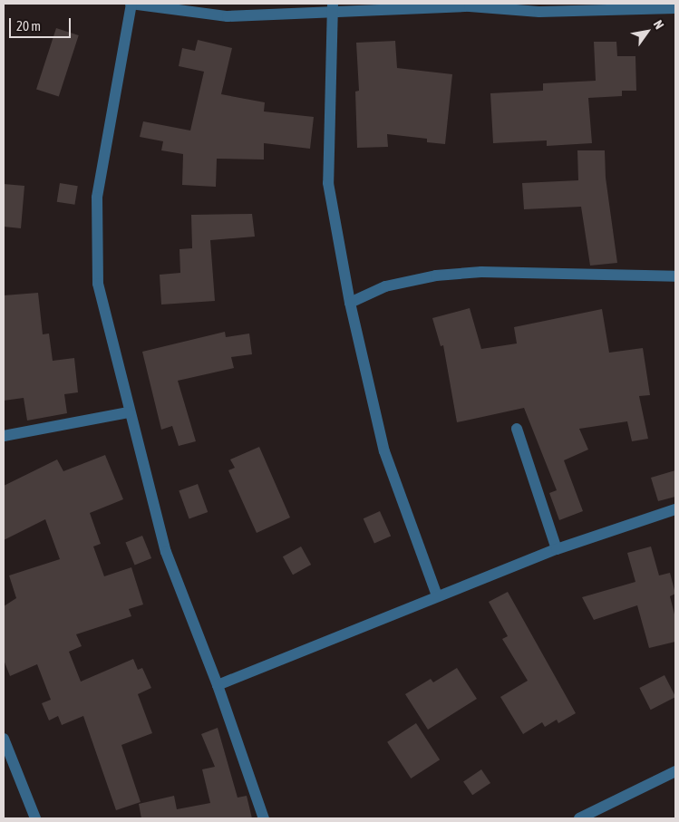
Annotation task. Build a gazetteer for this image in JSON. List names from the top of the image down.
{
  "scale_bar": "20 m",
  "north": "top right"
}
